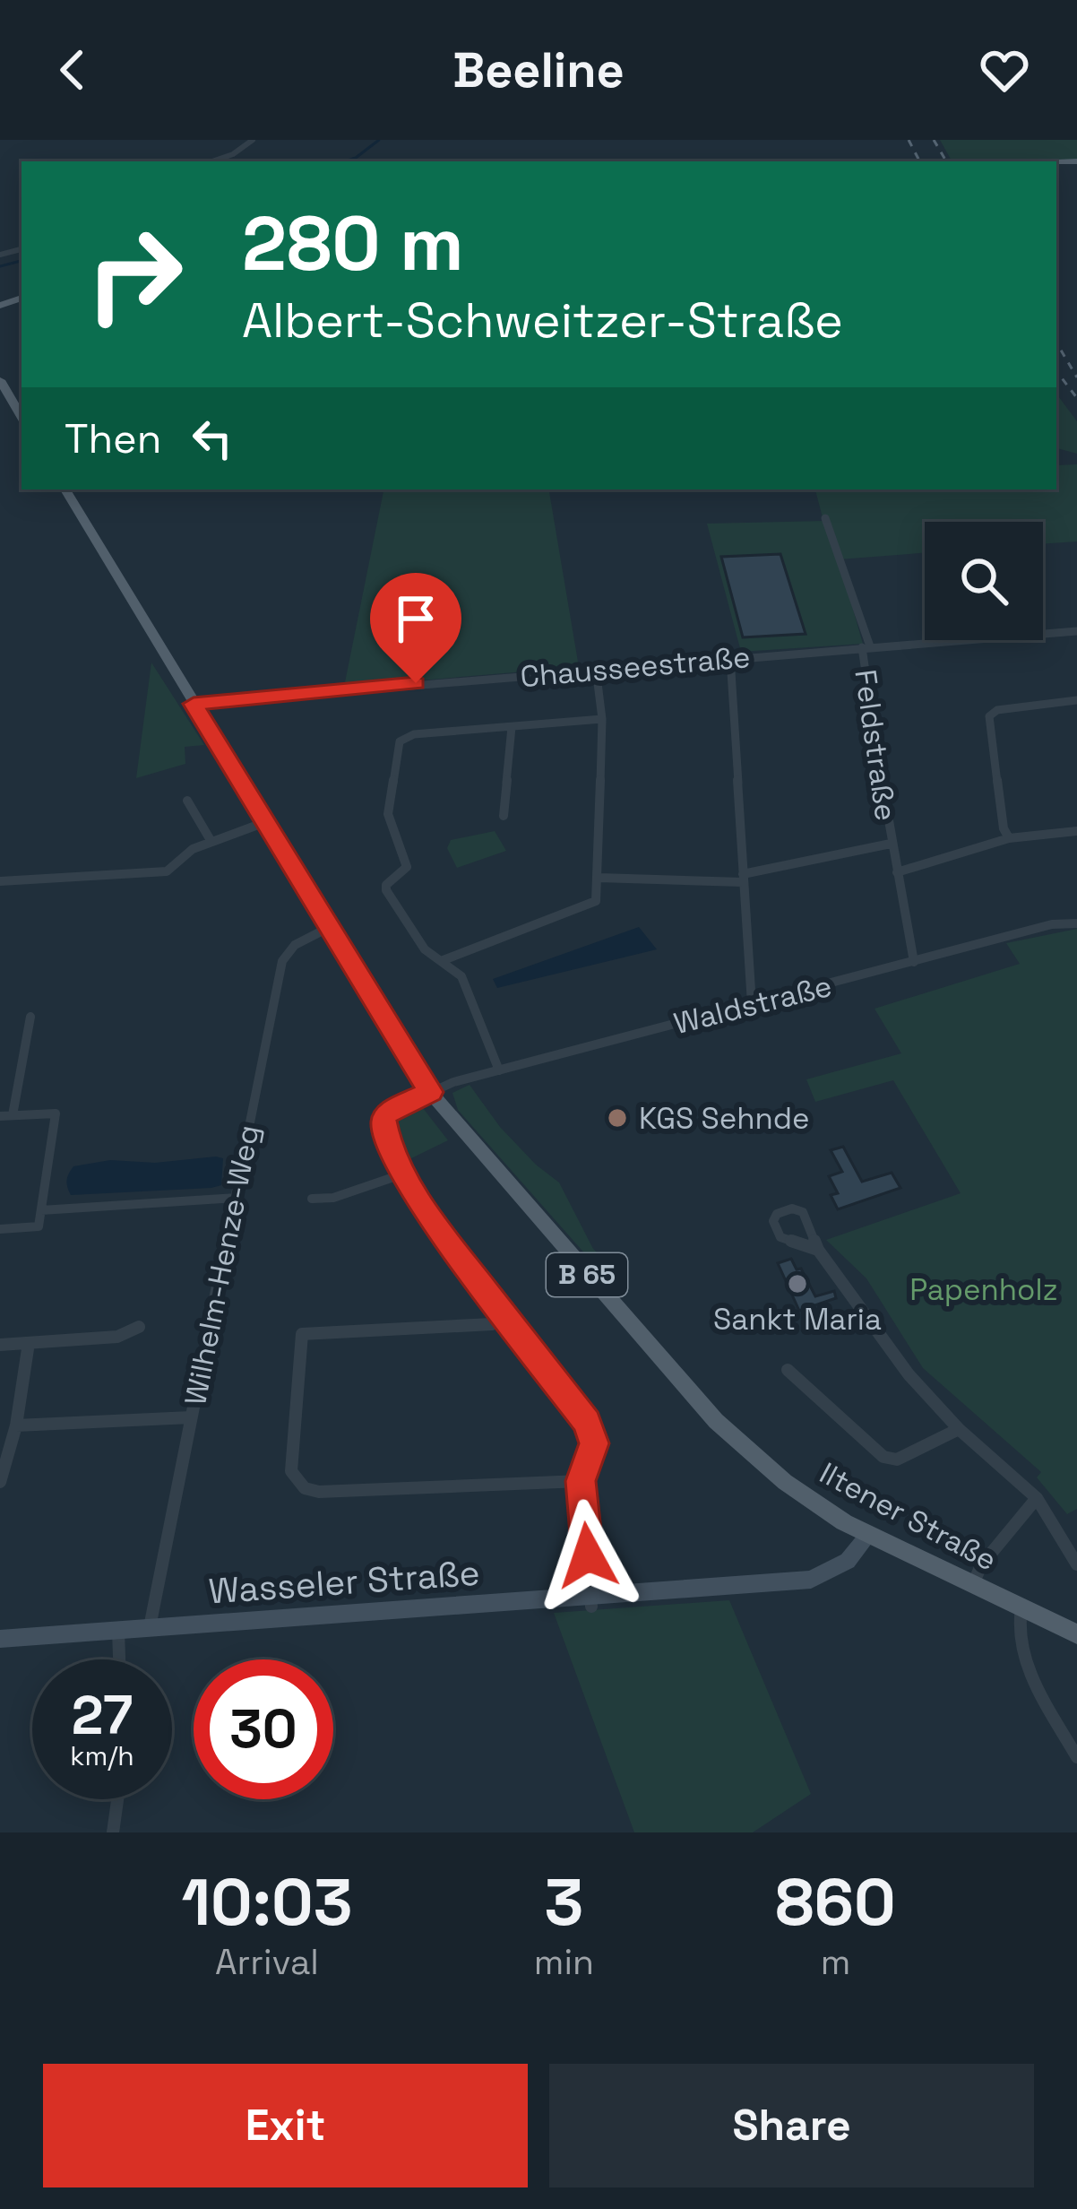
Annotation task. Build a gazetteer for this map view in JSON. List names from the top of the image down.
{
  "streets": {
    "main road": ["B 65", "Iltener Straße", "Wasseler Straße"],
    "street": [
      "Chausseestraße",
      "Feldstraße",
      "Waldstraße",
      "Wilhelm-Henze-Weg"
    ]
  },
  "crossings": [
    ["Chausseestraße", "Feldstraße"],
    ["Chausseestraße", "B 65"],
    ["Chausseestraße", "Iltener Straße"],
    ["Feldstraße", "Waldstraße"],
    ["Waldstraße", "Iltener Straße"],
    ["Wilhelm-Henze-Weg", "Iltener Straße"],
    ["Wilhelm-Henze-Weg", "Wasseler Straße"],
    ["B 65", "Iltener Straße"],
    ["Iltener Straße", "Wasseler Straße"]
  ],
  "parks": ["Papenholz"],
  "places": ["KGS Sehnde", "Sankt Maria"],
  "page": {
    "header": "Beeline",
    "turn": ["280 m", "Albert-Schweitzer-Straße"],
    "then": "Then",
    "speed": "27 km/h",
    "limit": "30",
    "eta": [
      "10:03",
      "Arrival",
      "3",
      "min",
      "860",
      "m"
    ],
    "buttons": ["Exit", "Share"]
  }
}
